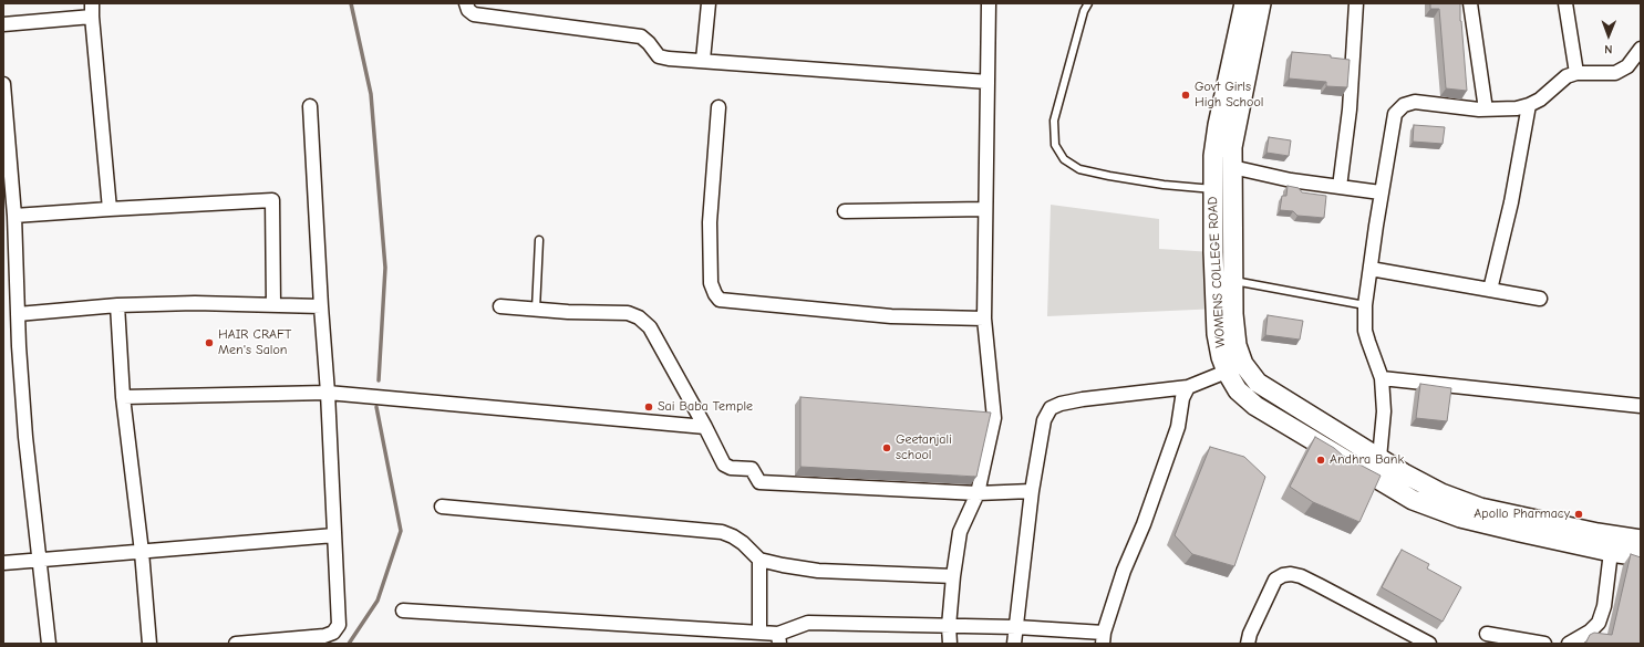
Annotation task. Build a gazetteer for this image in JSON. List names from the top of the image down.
{
  "streets": {
    "main road": ["WOMENS COLLEGE ROAD"]
  },
  "places": [
    "Govt Girls High School",
    "HAIR CRAFT Men's Salon",
    "Sai Baba Temple",
    "Geetanjali school",
    "Andhra Bank",
    "Apollo Pharmacy"
  ],
  "north": "bottom"
}
